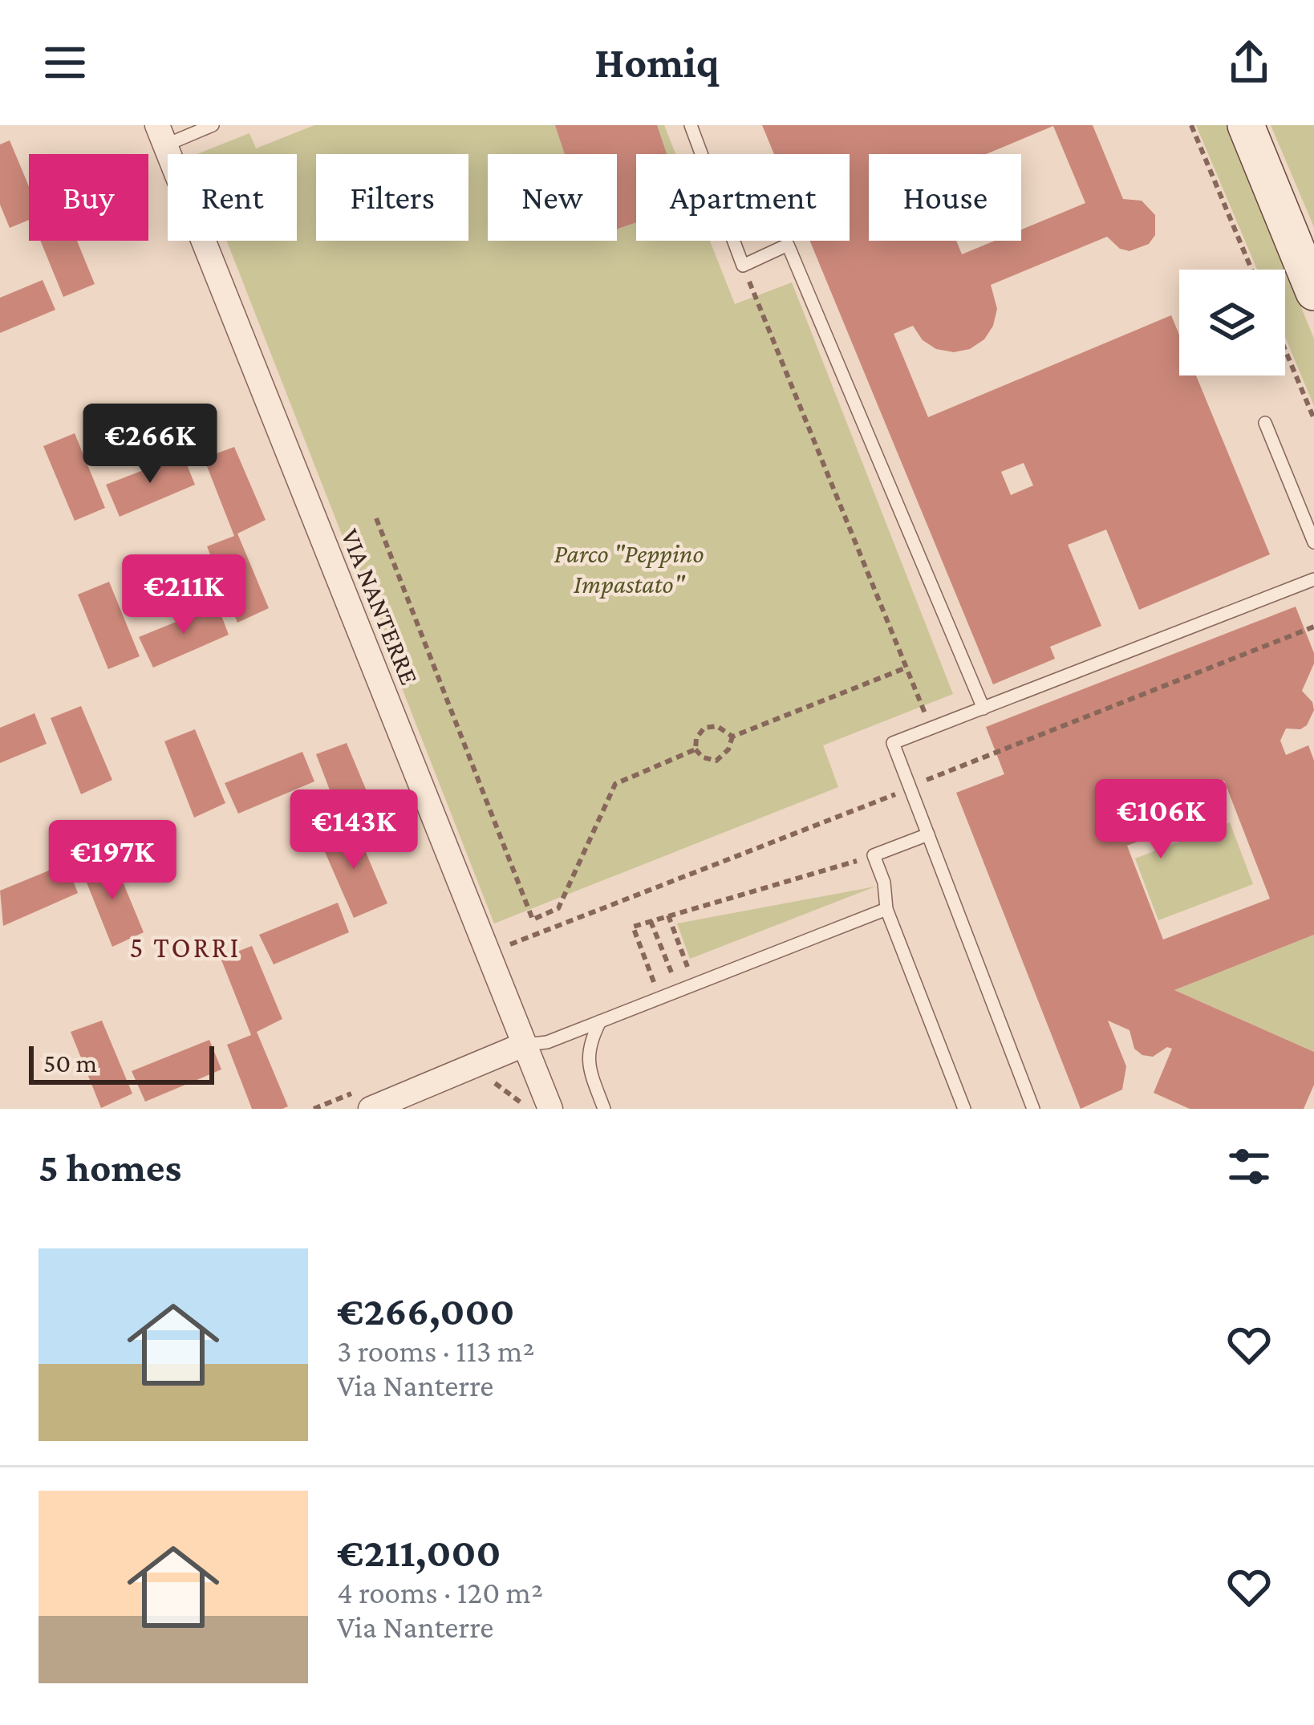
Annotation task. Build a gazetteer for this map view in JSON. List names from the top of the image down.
{
  "streets": {
    "street": ["VIA NANTERRE"]
  },
  "districts": ["5 TORRI"],
  "parks": ["Parco \"Peppino Impastato\""],
  "scale_bar": "50 m",
  "page": {
    "header": "Homiq",
    "chip": [
      "Buy",
      "Rent",
      "Filters",
      "New",
      "Apartment",
      "House"
    ],
    "price": [
      "€266K",
      "€211K",
      "€106K",
      "€143K",
      "€197K"
    ],
    "scale": "50 m",
    "heading": "5 homes",
    "list": [
      {
        "name": "€266,000",
        "note": "3 rooms · 113 m² · Via Nanterre"
      },
      {
        "name": "€211,000",
        "note": "4 rooms · 120 m² · Via Nanterre"
      }
    ]
  }
}
